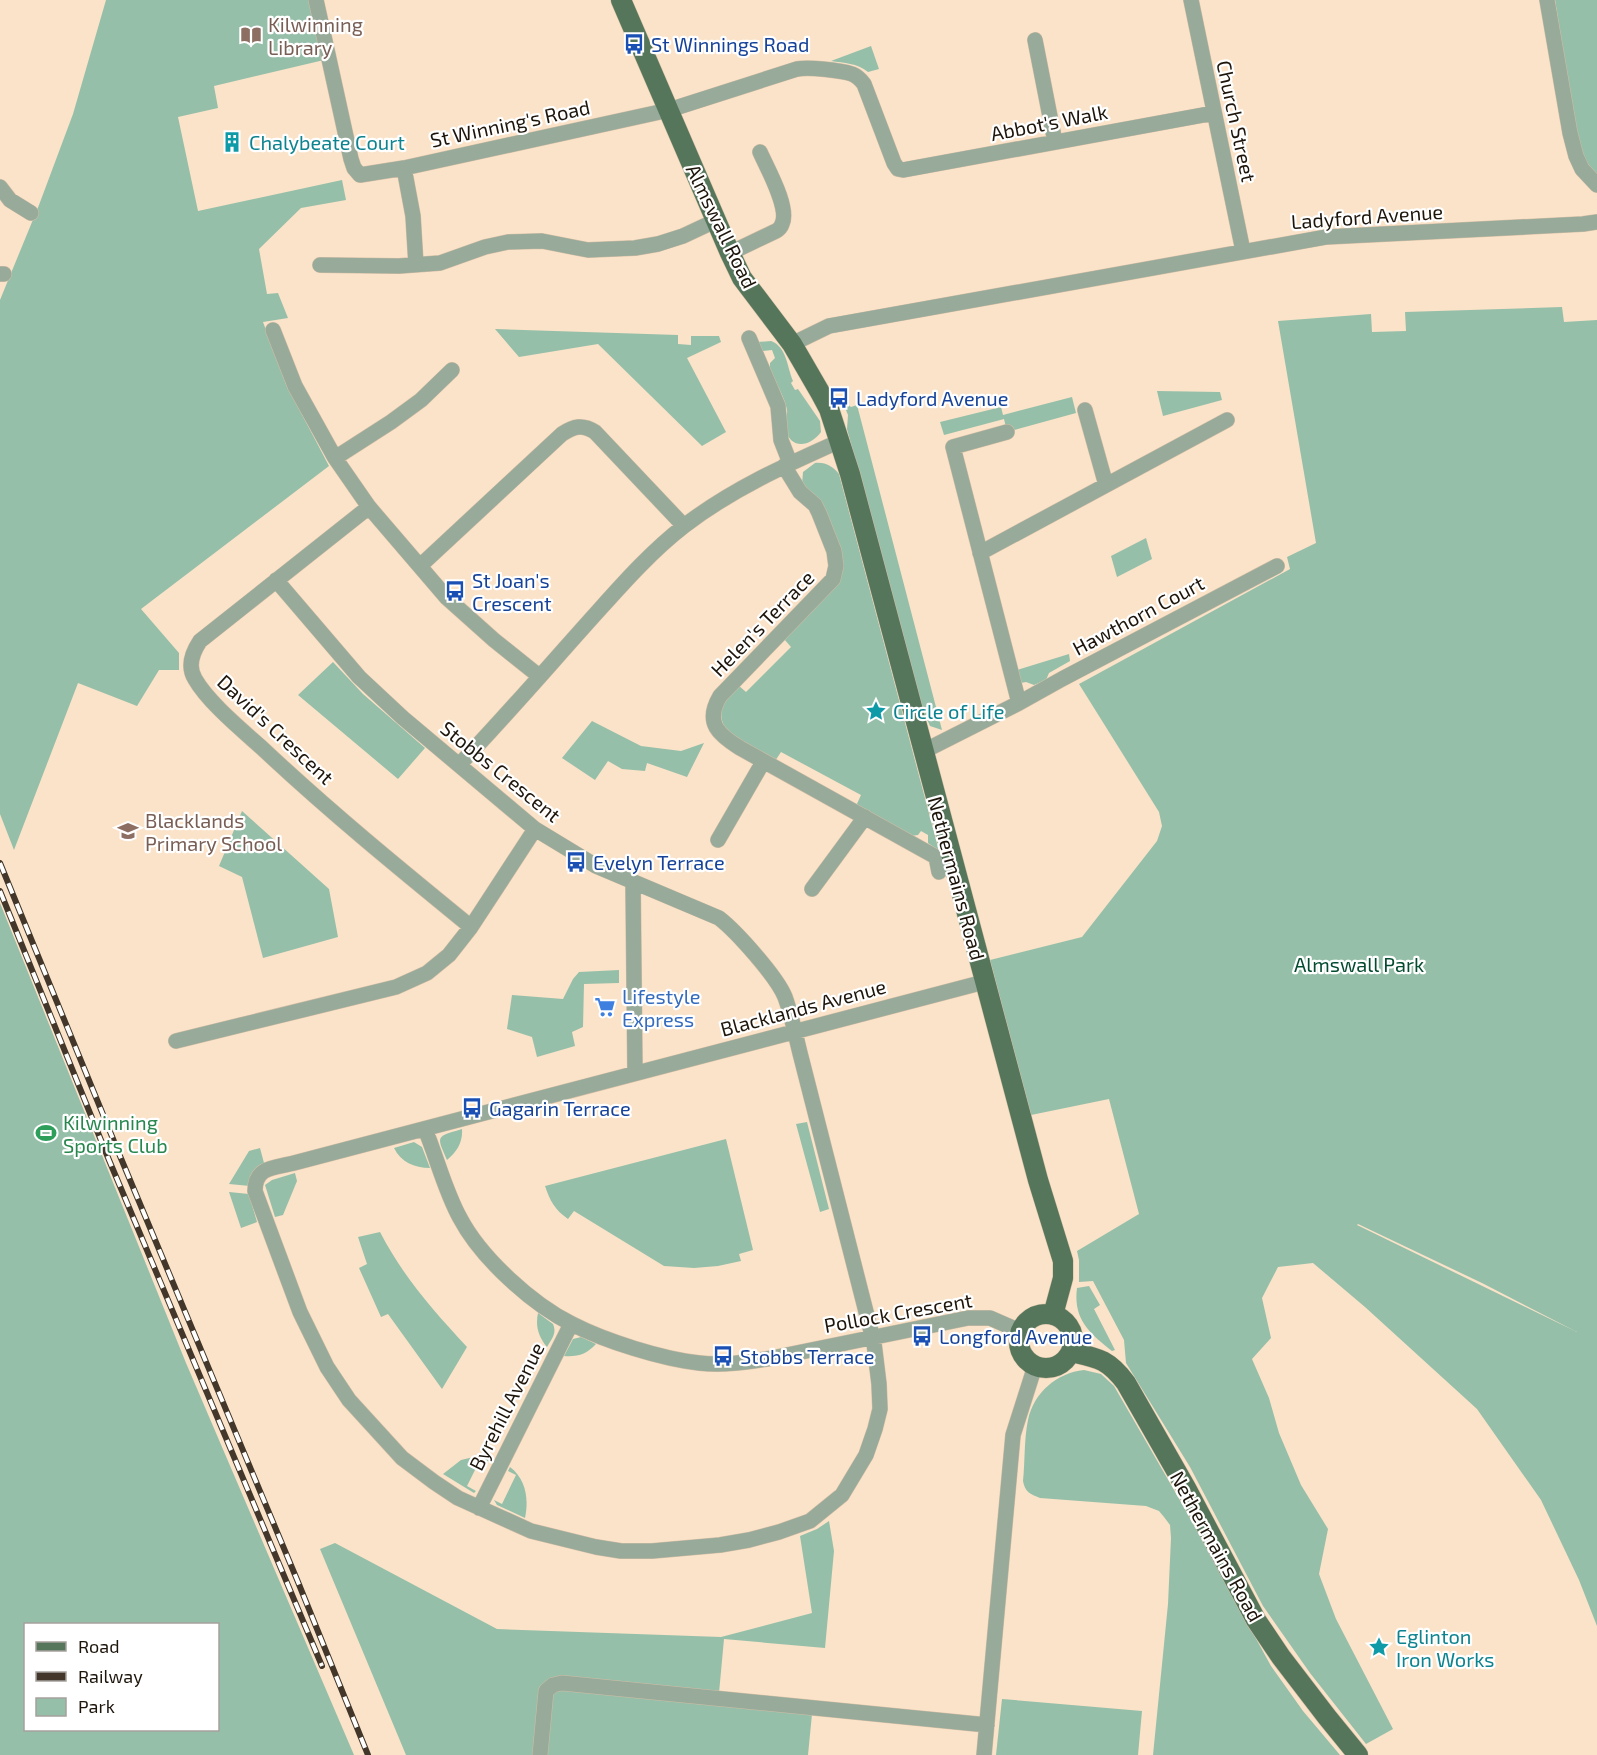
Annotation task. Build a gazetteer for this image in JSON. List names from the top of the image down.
{
  "streets": {
    "main road": ["Almswall Road", "Nethermains Road"],
    "street": [
      "Church Street",
      "Abbot's Walk",
      "St Winning's Road",
      "Ladyford Avenue",
      "Hawthorn Court",
      "Helen's Terrace",
      "David's Crescent",
      "Stobbs Crescent",
      "Blacklands Avenue",
      "Pollock Crescent",
      "Byrehill Avenue"
    ]
  },
  "crossings": [
    ["Church Street", "Abbot's Walk"],
    ["Church Street", "Ladyford Avenue"],
    ["Abbot's Walk", "St Winning's Road"],
    ["St Winning's Road", "Almswall Road"],
    ["Ladyford Avenue", "Almswall Road"],
    ["Almswall Road", "Nethermains Road"],
    ["Hawthorn Court", "Nethermains Road"],
    ["David's Crescent", "Stobbs Crescent"],
    ["Stobbs Crescent", "Blacklands Avenue"],
    ["Nethermains Road", "Blacklands Avenue"],
    ["Nethermains Road", "Pollock Crescent"],
    ["Blacklands Avenue", "Pollock Crescent"],
    ["Blacklands Avenue", "Byrehill Avenue"],
    ["Pollock Crescent", "Byrehill Avenue"]
  ],
  "parks": ["Almswall Park"],
  "places": {
    "library": ["Kilwinning Library"],
    "bus stop": [
      "St Winnings Road",
      "Ladyford Avenue",
      "St Joan's Crescent",
      "Evelyn Terrace",
      "Gagarin Terrace",
      "Longford Avenue",
      "Stobbs Terrace"
    ],
    "building": ["Chalybeate Court"],
    "place": ["Circle of Life", "Eglinton Iron Works"],
    "school or university": ["Blacklands Primary School"],
    "supermarket": ["Lifestyle Express"],
    "sports": ["Kilwinning Sports Club"]
  },
  "legend": ["Road", "Railway", "Park"]
}
